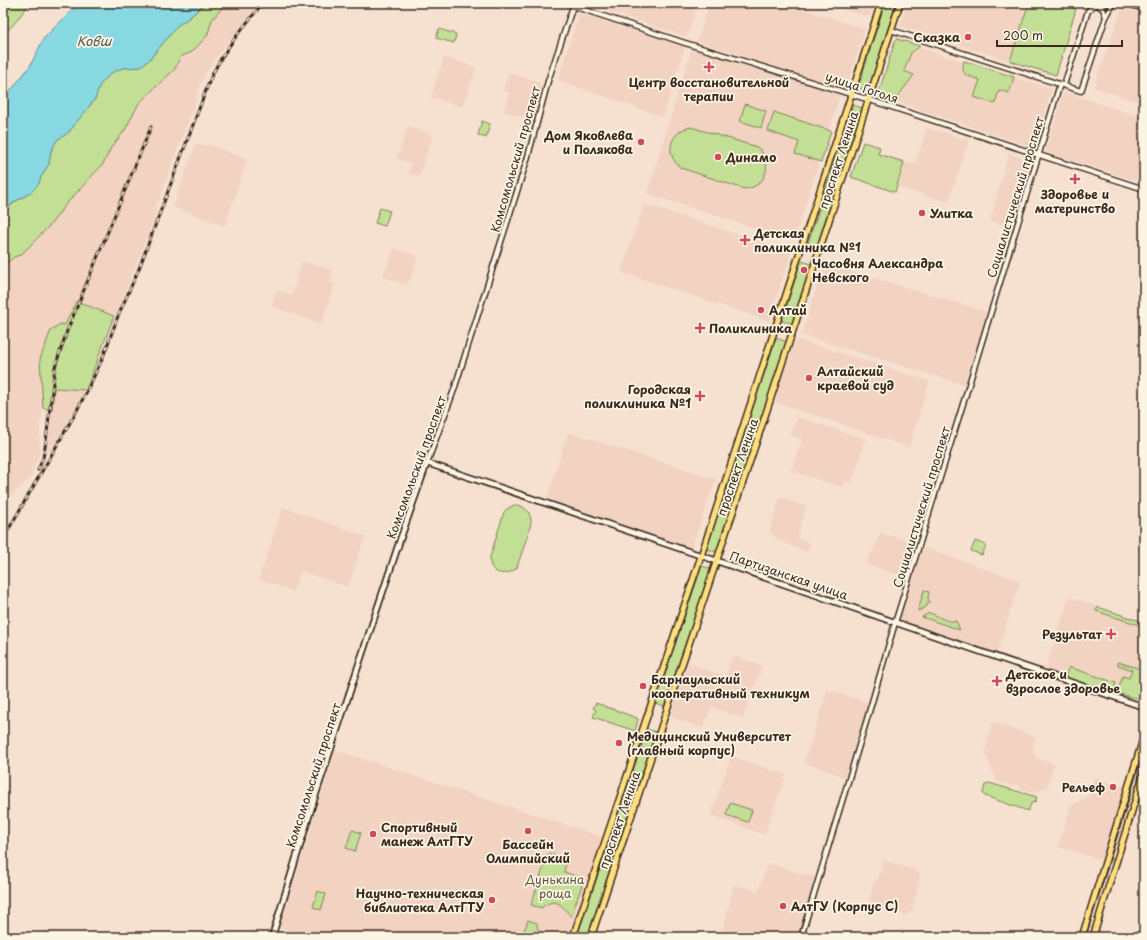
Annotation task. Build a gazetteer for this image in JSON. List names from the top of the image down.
{
  "streets": {
    "main road": ["Комсомольский проспект", "проспект Ленина", "Партизанская улица"],
    "street": ["улица Гоголя", "Социалистический проспект"]
  },
  "crossings": [
    ["улица Гоголя", "Комсомольский проспект"],
    ["улица Гоголя", "проспект Ленина"],
    ["улица Гоголя", "Социалистический проспект"],
    ["Комсомольский проспект", "Партизанская улица"],
    ["проспект Ленина", "Партизанская улица"],
    ["Социалистический проспект", "Партизанская улица"]
  ],
  "water": ["Ковш"],
  "parks": ["Дунькина роща"],
  "places": {
    "other": [
      "Сказка",
      "Дом Яковлева и Полякова",
      "Динамо",
      "Улитка",
      "Часовня Александра Невского",
      "Алтай",
      "Алтайский краевой суд",
      "Барнаульский кооперативный техникум",
      "Медицинский Университет (главный корпус)",
      "Рельеф",
      "Бассейн Олимпийский",
      "Спортивный манеж АлтГТУ",
      "Научно-техническая библиотека АлтГТУ",
      "АлтГУ (Корпус С)"
    ],
    "health": [
      "Центр восстановительной терапии",
      "Здоровье и материнство",
      "Детская поликлиника №1",
      "Поликлиника",
      "Городская поликлиника №1",
      "Результат",
      "Детское и взрослое здоровье"
    ]
  },
  "scale_bar": "200 m"
}
